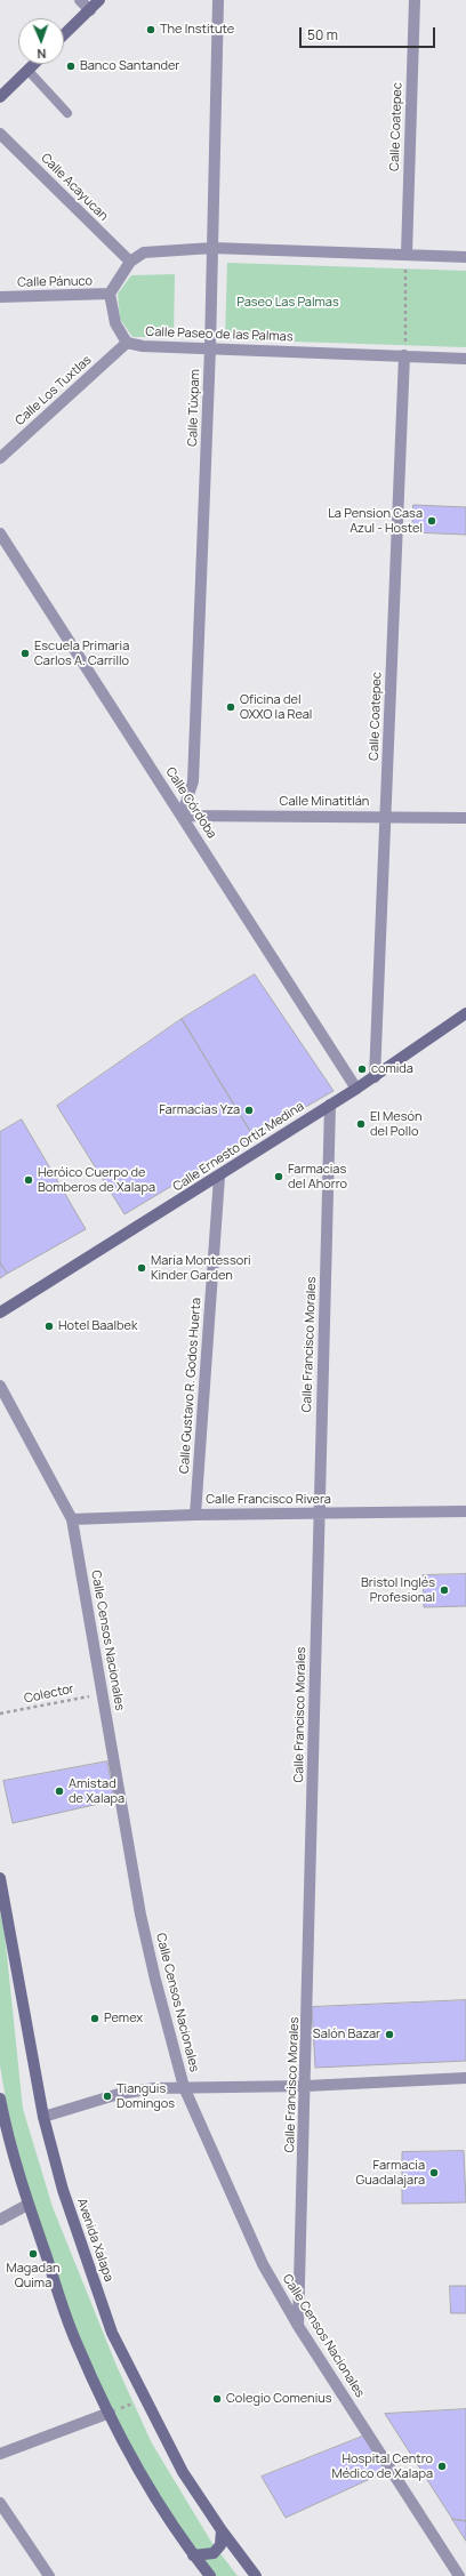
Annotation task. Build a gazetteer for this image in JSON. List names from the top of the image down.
{
  "streets": {
    "main road": ["Calle Ernesto Ortiz Medina", "Avenida Xalapa"],
    "street": [
      "Calle Coatepec",
      "Calle Acayucan",
      "Calle Pánuco",
      "Calle Paseo de las Palmas",
      "Calle Los Tuxtlas",
      "Calle Túxpam",
      "Calle Minatitlán",
      "Calle Córdoba",
      "Calle Francisco Morales",
      "Calle Gustavo R. Godos Huerta",
      "Calle Francisco Rivera",
      "Calle Censos Nacionales"
    ],
    "path": ["Colector"]
  },
  "crossings": [
    ["Calle Coatepec", "Calle Paseo de las Palmas"],
    ["Calle Coatepec", "Calle Minatitlán"],
    ["Calle Coatepec", "Calle Ernesto Ortiz Medina"],
    ["Calle Pánuco", "Calle Paseo de las Palmas"],
    ["Calle Paseo de las Palmas", "Calle Los Tuxtlas"],
    ["Calle Paseo de las Palmas", "Calle Túxpam"],
    ["Calle Túxpam", "Calle Minatitlán"],
    ["Calle Túxpam", "Calle Córdoba"],
    ["Calle Minatitlán", "Calle Córdoba"],
    ["Calle Córdoba", "Calle Ernesto Ortiz Medina"],
    ["Calle Ernesto Ortiz Medina", "Calle Francisco Morales"],
    ["Calle Ernesto Ortiz Medina", "Calle Gustavo R. Godos Huerta"],
    ["Calle Francisco Morales", "Calle Francisco Rivera"],
    ["Calle Francisco Morales", "Calle Censos Nacionales"],
    ["Calle Gustavo R. Godos Huerta", "Calle Francisco Rivera"],
    ["Calle Francisco Rivera", "Calle Censos Nacionales"],
    ["Calle Censos Nacionales", "Colector"]
  ],
  "parks": ["Paseo Las Palmas"],
  "places": [
    "The Institute",
    "Banco Santander",
    "La Pension Casa Azul - Hostel",
    "Escuela Primaria Carlos A. Carrillo",
    "Oficina del OXXO la Real",
    "comida",
    "Farmacias Yza",
    "El Mesón del Pollo",
    "Farmacias del Ahorro",
    "Heróico Cuerpo de Bomberos de Xalapa",
    "María Montessori Kinder Garden",
    "Hotel Baalbek",
    "Bristol Inglés Profesional",
    "Amistad de Xalapa",
    "Pemex",
    "Salón Bazar",
    "Tianguis Domingos",
    "Farmacia Guadalajara",
    "Magadan Quima",
    "Colegio Comenius",
    "Hospital Centro Médico de Xalapa"
  ],
  "scale_bar": "50 m",
  "north": "bottom"
}
